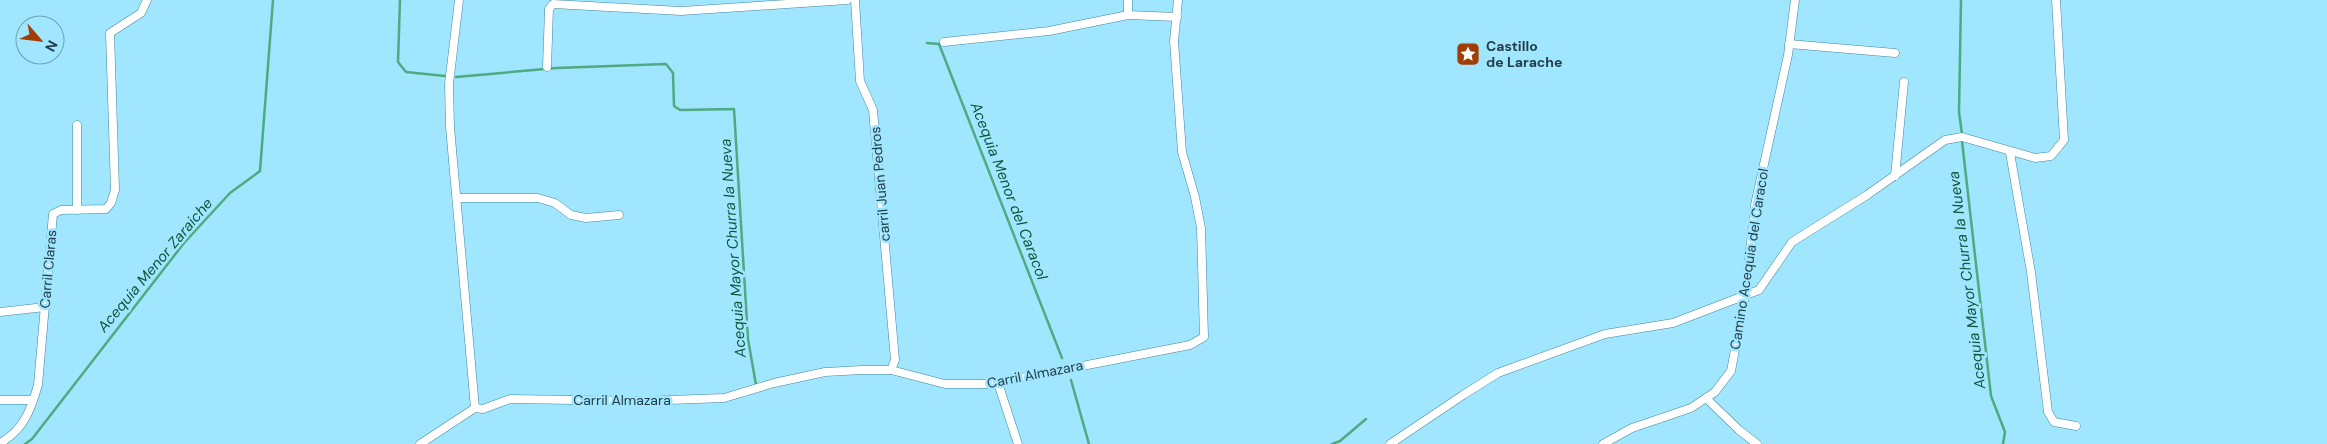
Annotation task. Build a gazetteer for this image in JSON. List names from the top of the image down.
{
  "streets": {
    "street": [
      "carril Juan Pedros",
      "Camino Acequia del Caracol",
      "Carril Claras",
      "Carril Almazara"
    ]
  },
  "crossings": [
    ["carril Juan Pedros", "Carril Almazara"]
  ],
  "water": ["Acequia Menor del Caracol", "Acequia Mayor Churra la Nueva", "Acequia Menor Zaraiche"],
  "places": {
    "place": ["Castillo de Larache"]
  },
  "north": "bottom right"
}
